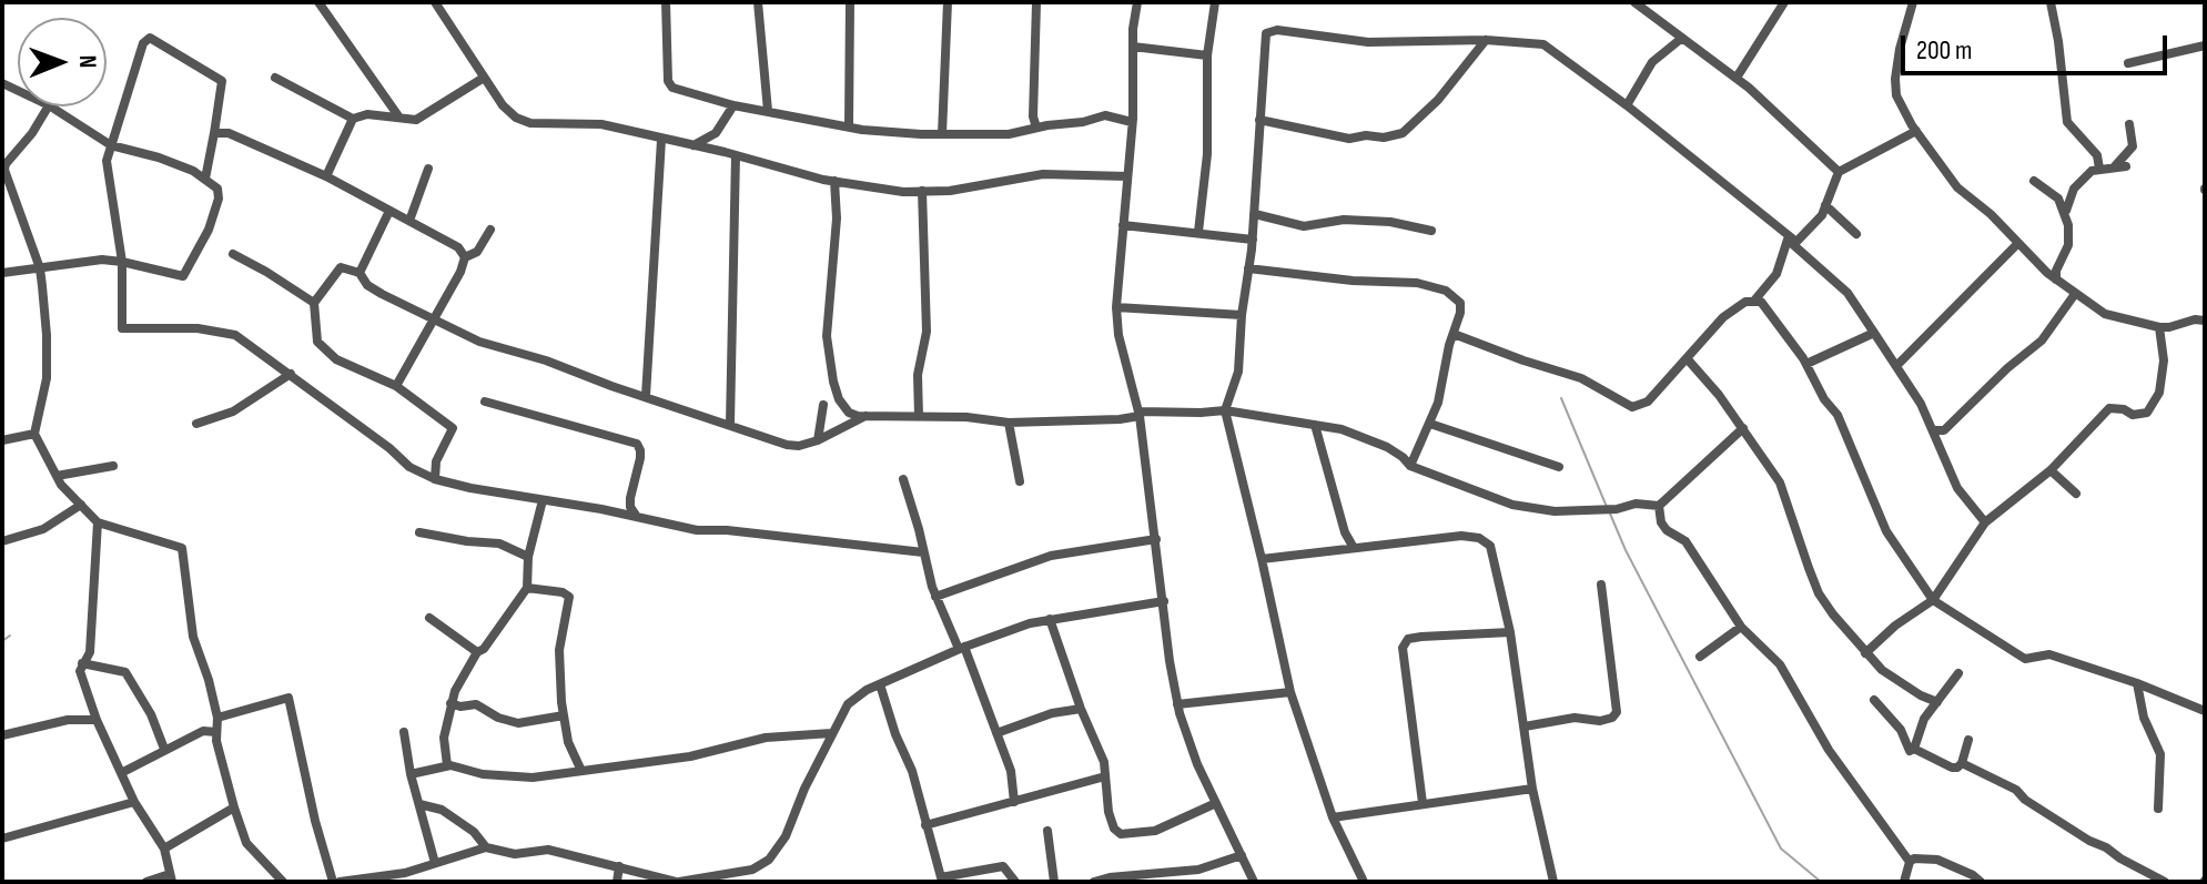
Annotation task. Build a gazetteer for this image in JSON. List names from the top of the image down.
{
  "scale_bar": "200 m",
  "north": "right"
}
